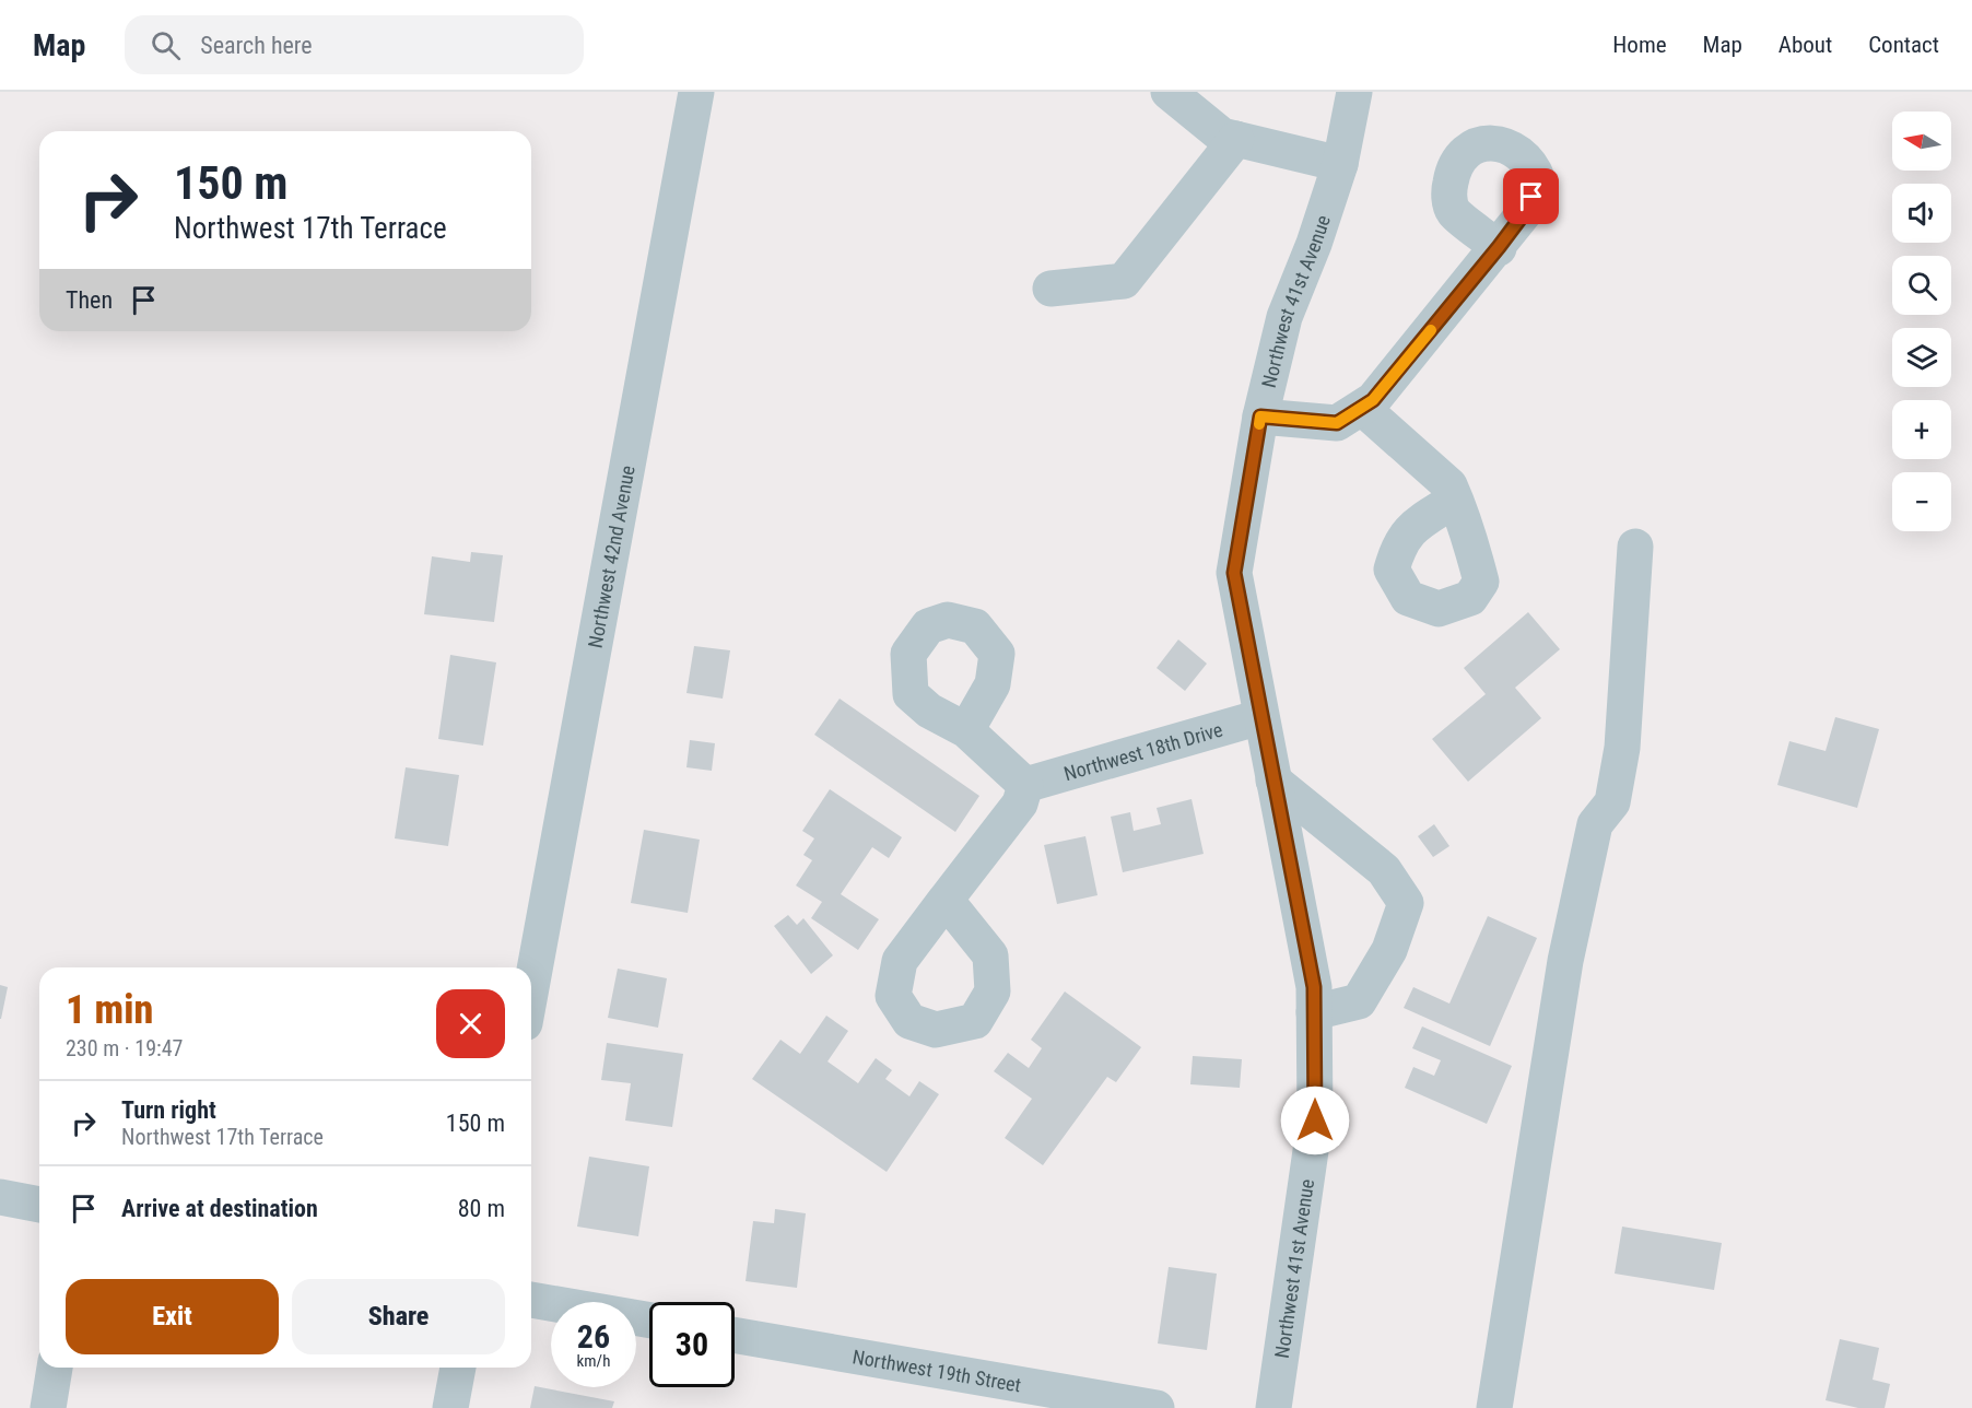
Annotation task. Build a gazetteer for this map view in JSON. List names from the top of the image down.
{
  "streets": {
    "street": [
      "Northwest 41st Avenue",
      "Northwest 42nd Avenue",
      "Northwest 18th Drive",
      "Northwest 19th Street"
    ]
  },
  "crossings": [
    ["Northwest 41st Avenue", "Northwest 18th Drive"]
  ],
  "north": "left",
  "page": {
    "header": "Map",
    "search": "Search here",
    "nav": [
      "Home",
      "Map",
      "About",
      "Contact"
    ],
    "map_buttons": ["+", "−"],
    "turn": ["150 m", "Northwest 17th Terrace"],
    "then": "Then",
    "heading": ["1 min", "230 m · 19:47"],
    "list": [
      {
        "name": "Turn right",
        "note": "Northwest 17th Terrace",
        "value": "150 m"
      },
      {
        "name": "Arrive at destination",
        "value": "80 m"
      }
    ],
    "buttons": ["Exit", "Share"],
    "speed": "26 km/h",
    "limit": "30"
  }
}
